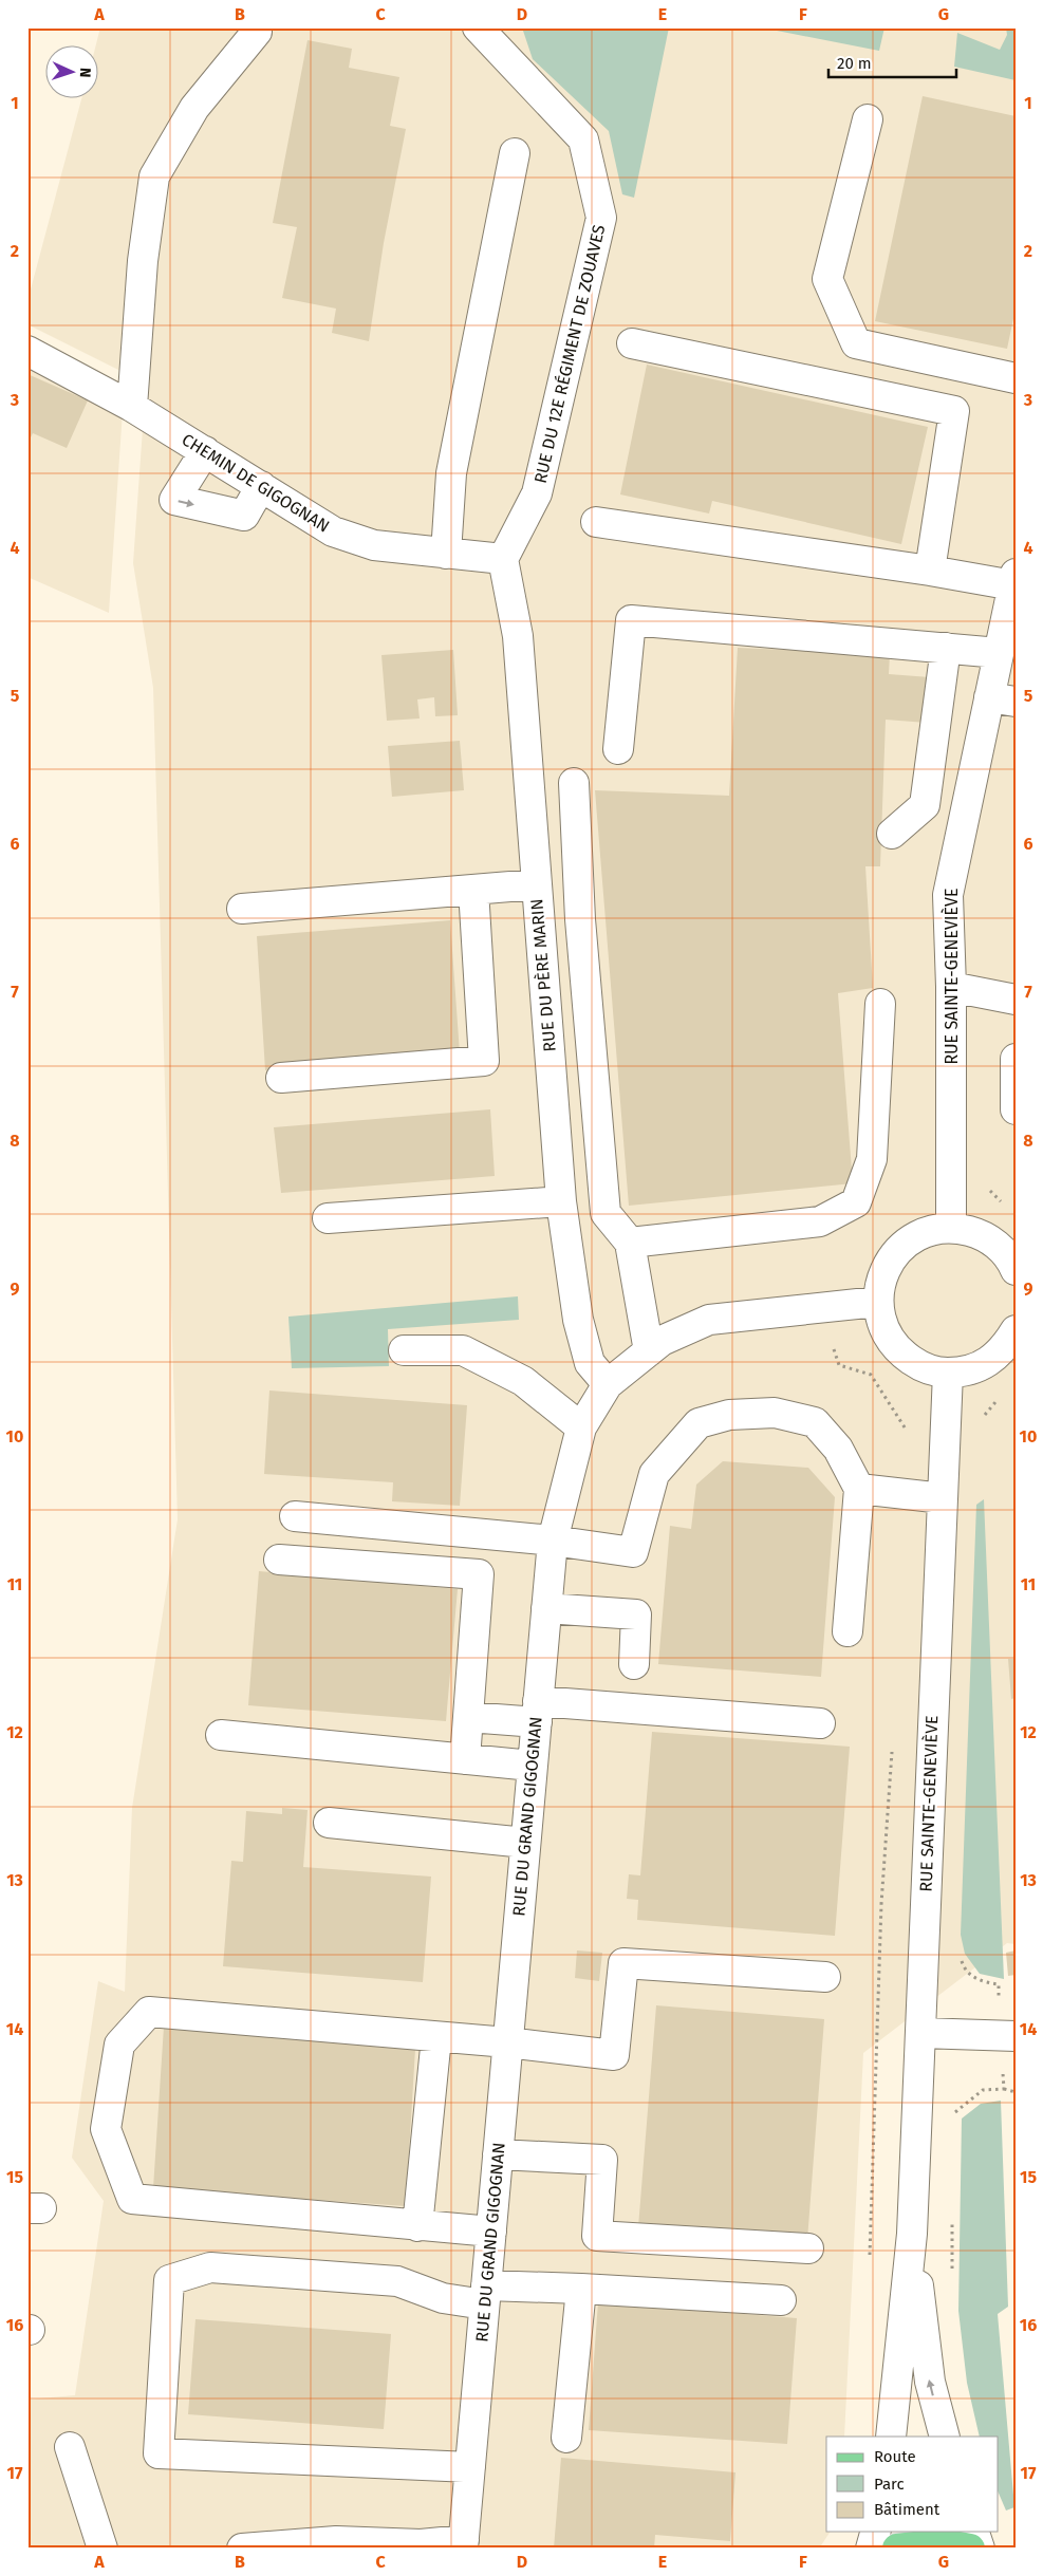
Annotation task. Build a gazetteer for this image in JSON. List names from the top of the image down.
{
  "streets": {
    "street": [
      "RUE DU 12E RÉGIMENT DE ZOUAVES",
      "CHEMIN DE GIGOGNAN",
      "RUE DU PÈRE MARIN",
      "RUE SAINTE-GENEVIÈVE",
      "RUE DU GRAND GIGOGNAN"
    ]
  },
  "crossings": [
    ["RUE DU 12E RÉGIMENT DE ZOUAVES", "CHEMIN DE GIGOGNAN"],
    ["RUE DU 12E RÉGIMENT DE ZOUAVES", "RUE DU PÈRE MARIN"],
    ["CHEMIN DE GIGOGNAN", "RUE DU PÈRE MARIN"],
    ["RUE DU PÈRE MARIN", "RUE DU GRAND GIGOGNAN"]
  ],
  "legend": ["Route", "Parc", "Bâtiment"],
  "scale_bar": "20 m",
  "north": "right",
  "grid": {
    "columns": [
      "A",
      "B",
      "C",
      "D",
      "E",
      "F",
      "G"
    ],
    "rows": [
      "1",
      "2",
      "3",
      "4",
      "5",
      "6",
      "7",
      "8",
      "9",
      "10",
      "11",
      "12",
      "13",
      "14",
      "15",
      "16",
      "17"
    ]
  }
}
